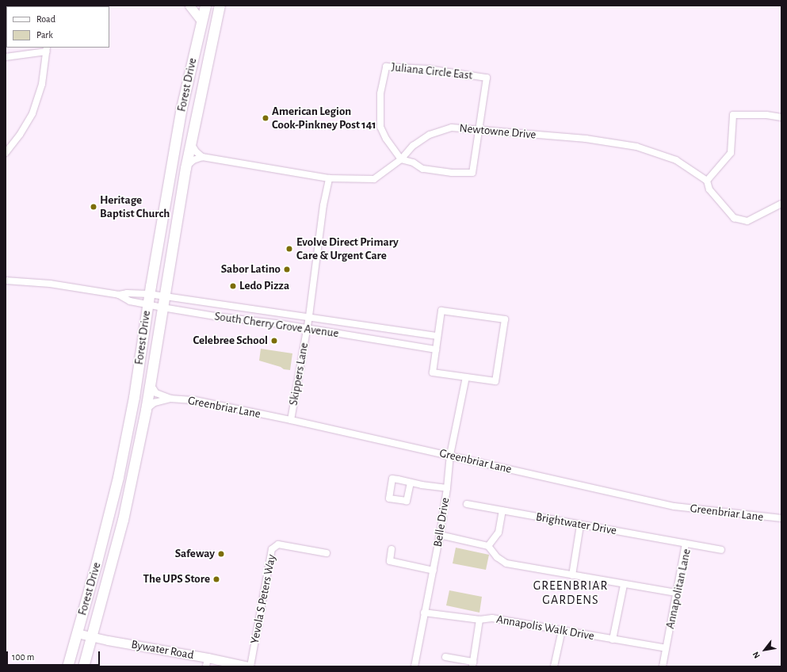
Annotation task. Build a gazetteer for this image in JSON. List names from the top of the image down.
{
  "streets": {
    "main road": ["Forest Drive"],
    "street": [
      "Juliana Circle East",
      "Newtowne Drive",
      "South Cherry Grove Avenue",
      "Skippers Lane",
      "Greenbriar Lane",
      "Belle Drive",
      "Brightwater Drive",
      "Annapolitan Lane",
      "Yevola S Peters Way",
      "Annapolis Walk Drive",
      "Bywater Road"
    ]
  },
  "crossings": [
    ["Juliana Circle East", "Newtowne Drive"],
    ["Forest Drive", "South Cherry Grove Avenue"],
    ["Forest Drive", "Greenbriar Lane"],
    ["Forest Drive", "Bywater Road"],
    ["Newtowne Drive", "Skippers Lane"],
    ["South Cherry Grove Avenue", "Skippers Lane"],
    ["Skippers Lane", "Greenbriar Lane"],
    ["Greenbriar Lane", "Belle Drive"],
    ["Belle Drive", "Annapolis Walk Drive"],
    ["Brightwater Drive", "Annapolitan Lane"],
    ["Annapolitan Lane", "Annapolis Walk Drive"],
    ["Yevola S Peters Way", "Bywater Road"]
  ],
  "districts": ["GREENBRIAR GARDENS"],
  "places": [
    "American Legion Cook-Pinkney Post 141",
    "Heritage Baptist Church",
    "Evolve Direct Primary Care & Urgent Care",
    "Sabor Latino",
    "Ledo Pizza",
    "Celebree School",
    "Safeway",
    "The UPS Store"
  ],
  "legend": ["Road", "Park"],
  "scale_bar": "100 m",
  "north": "bottom left"
}
